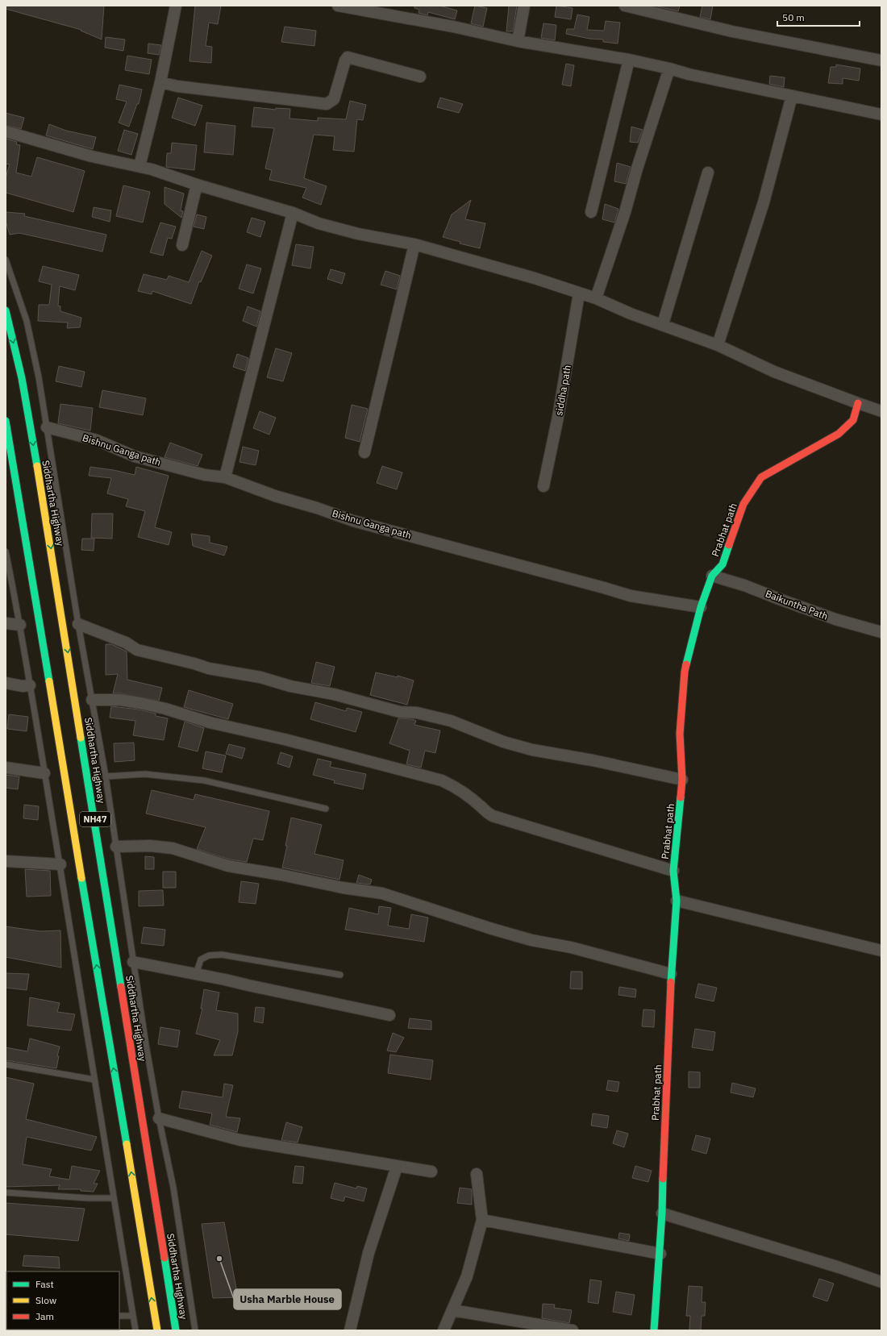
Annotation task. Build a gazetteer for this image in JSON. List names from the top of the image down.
{
  "streets": {
    "main road": ["Siddhartha Highway", "Prabhat path", "NH47"],
    "street": ["siddha path", "Bishnu Ganga path", "Baikuntha Path"]
  },
  "crossings": [
    ["Bishnu Ganga path", "Prabhat path"],
    ["Prabhat path", "Baikuntha Path"]
  ],
  "places": ["Usha Marble House"],
  "legend": ["Fast", "Slow", "Jam"],
  "scale_bar": "50 m"
}
